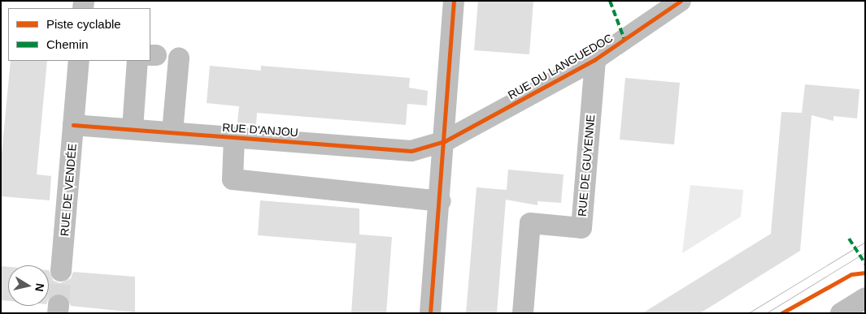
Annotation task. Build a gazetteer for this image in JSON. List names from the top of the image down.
{
  "streets": {
    "street": [
      "RUE DU LANGUEDOC",
      "RUE D'ANJOU",
      "RUE DE GUYENNE",
      "RUE DE VENDÉE"
    ]
  },
  "crossings": [
    ["RUE DU LANGUEDOC", "RUE D'ANJOU"],
    ["RUE DU LANGUEDOC", "RUE DE GUYENNE"],
    ["RUE D'ANJOU", "RUE DE VENDÉE"]
  ],
  "legend": ["Piste cyclable", "Chemin"],
  "north": "right"
}
